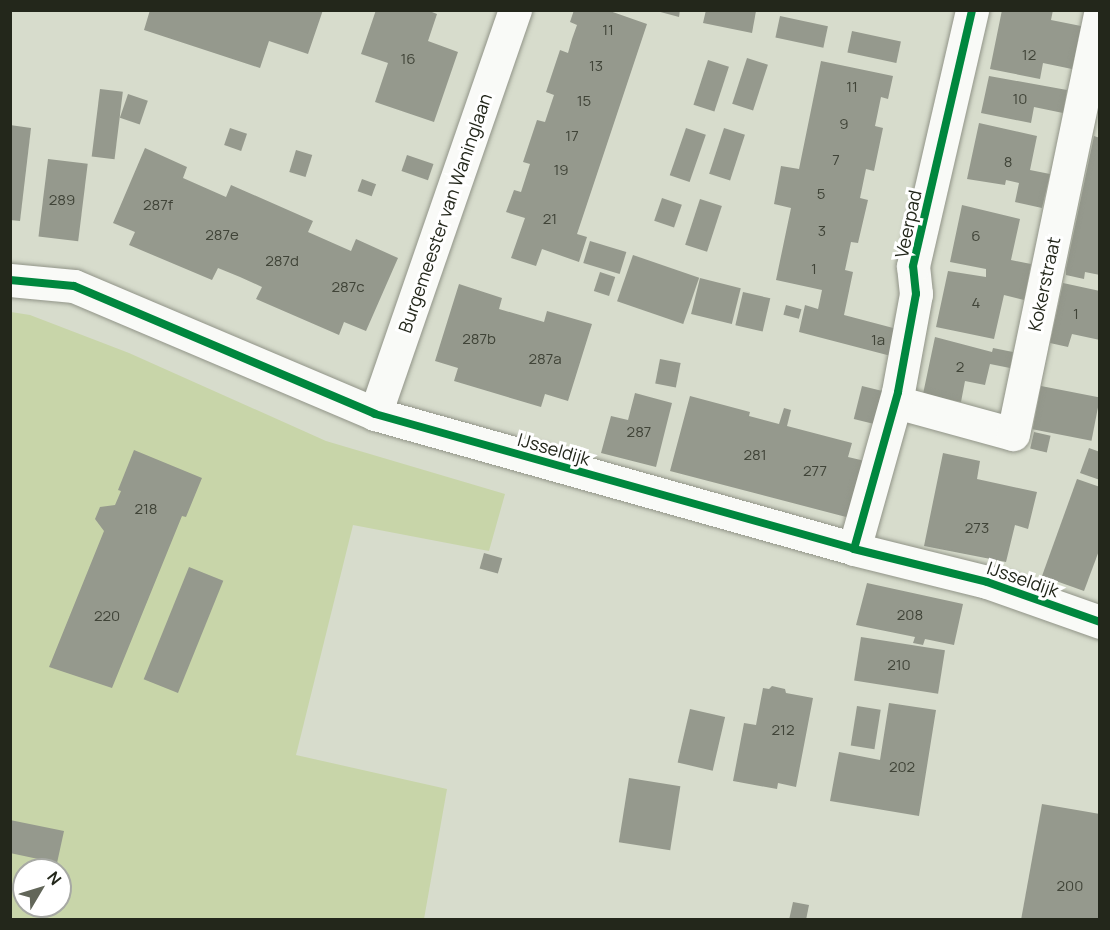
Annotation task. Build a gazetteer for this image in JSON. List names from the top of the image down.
{
  "streets": {
    "street": [
      "Burgemeester van Waninglaan",
      "Veerpad",
      "Kokerstraat",
      "IJsseldijk"
    ]
  },
  "crossings": [
    ["Burgemeester van Waninglaan", "IJsseldijk"],
    ["Veerpad", "Kokerstraat"],
    ["Veerpad", "IJsseldijk"]
  ],
  "house_numbers": [
    "11",
    "12",
    "16",
    "13",
    "11",
    "10",
    "15",
    "9",
    "17",
    "7",
    "8",
    "19",
    "5",
    "289",
    "287f",
    "21",
    "3",
    "287e",
    "6",
    "287d",
    "1",
    "287c",
    "4",
    "1",
    "287b",
    "1a",
    "287a",
    "2",
    "287",
    "281",
    "277",
    "218",
    "273",
    "208",
    "220",
    "210",
    "212",
    "202",
    "200"
  ],
  "north": "top right"
}
